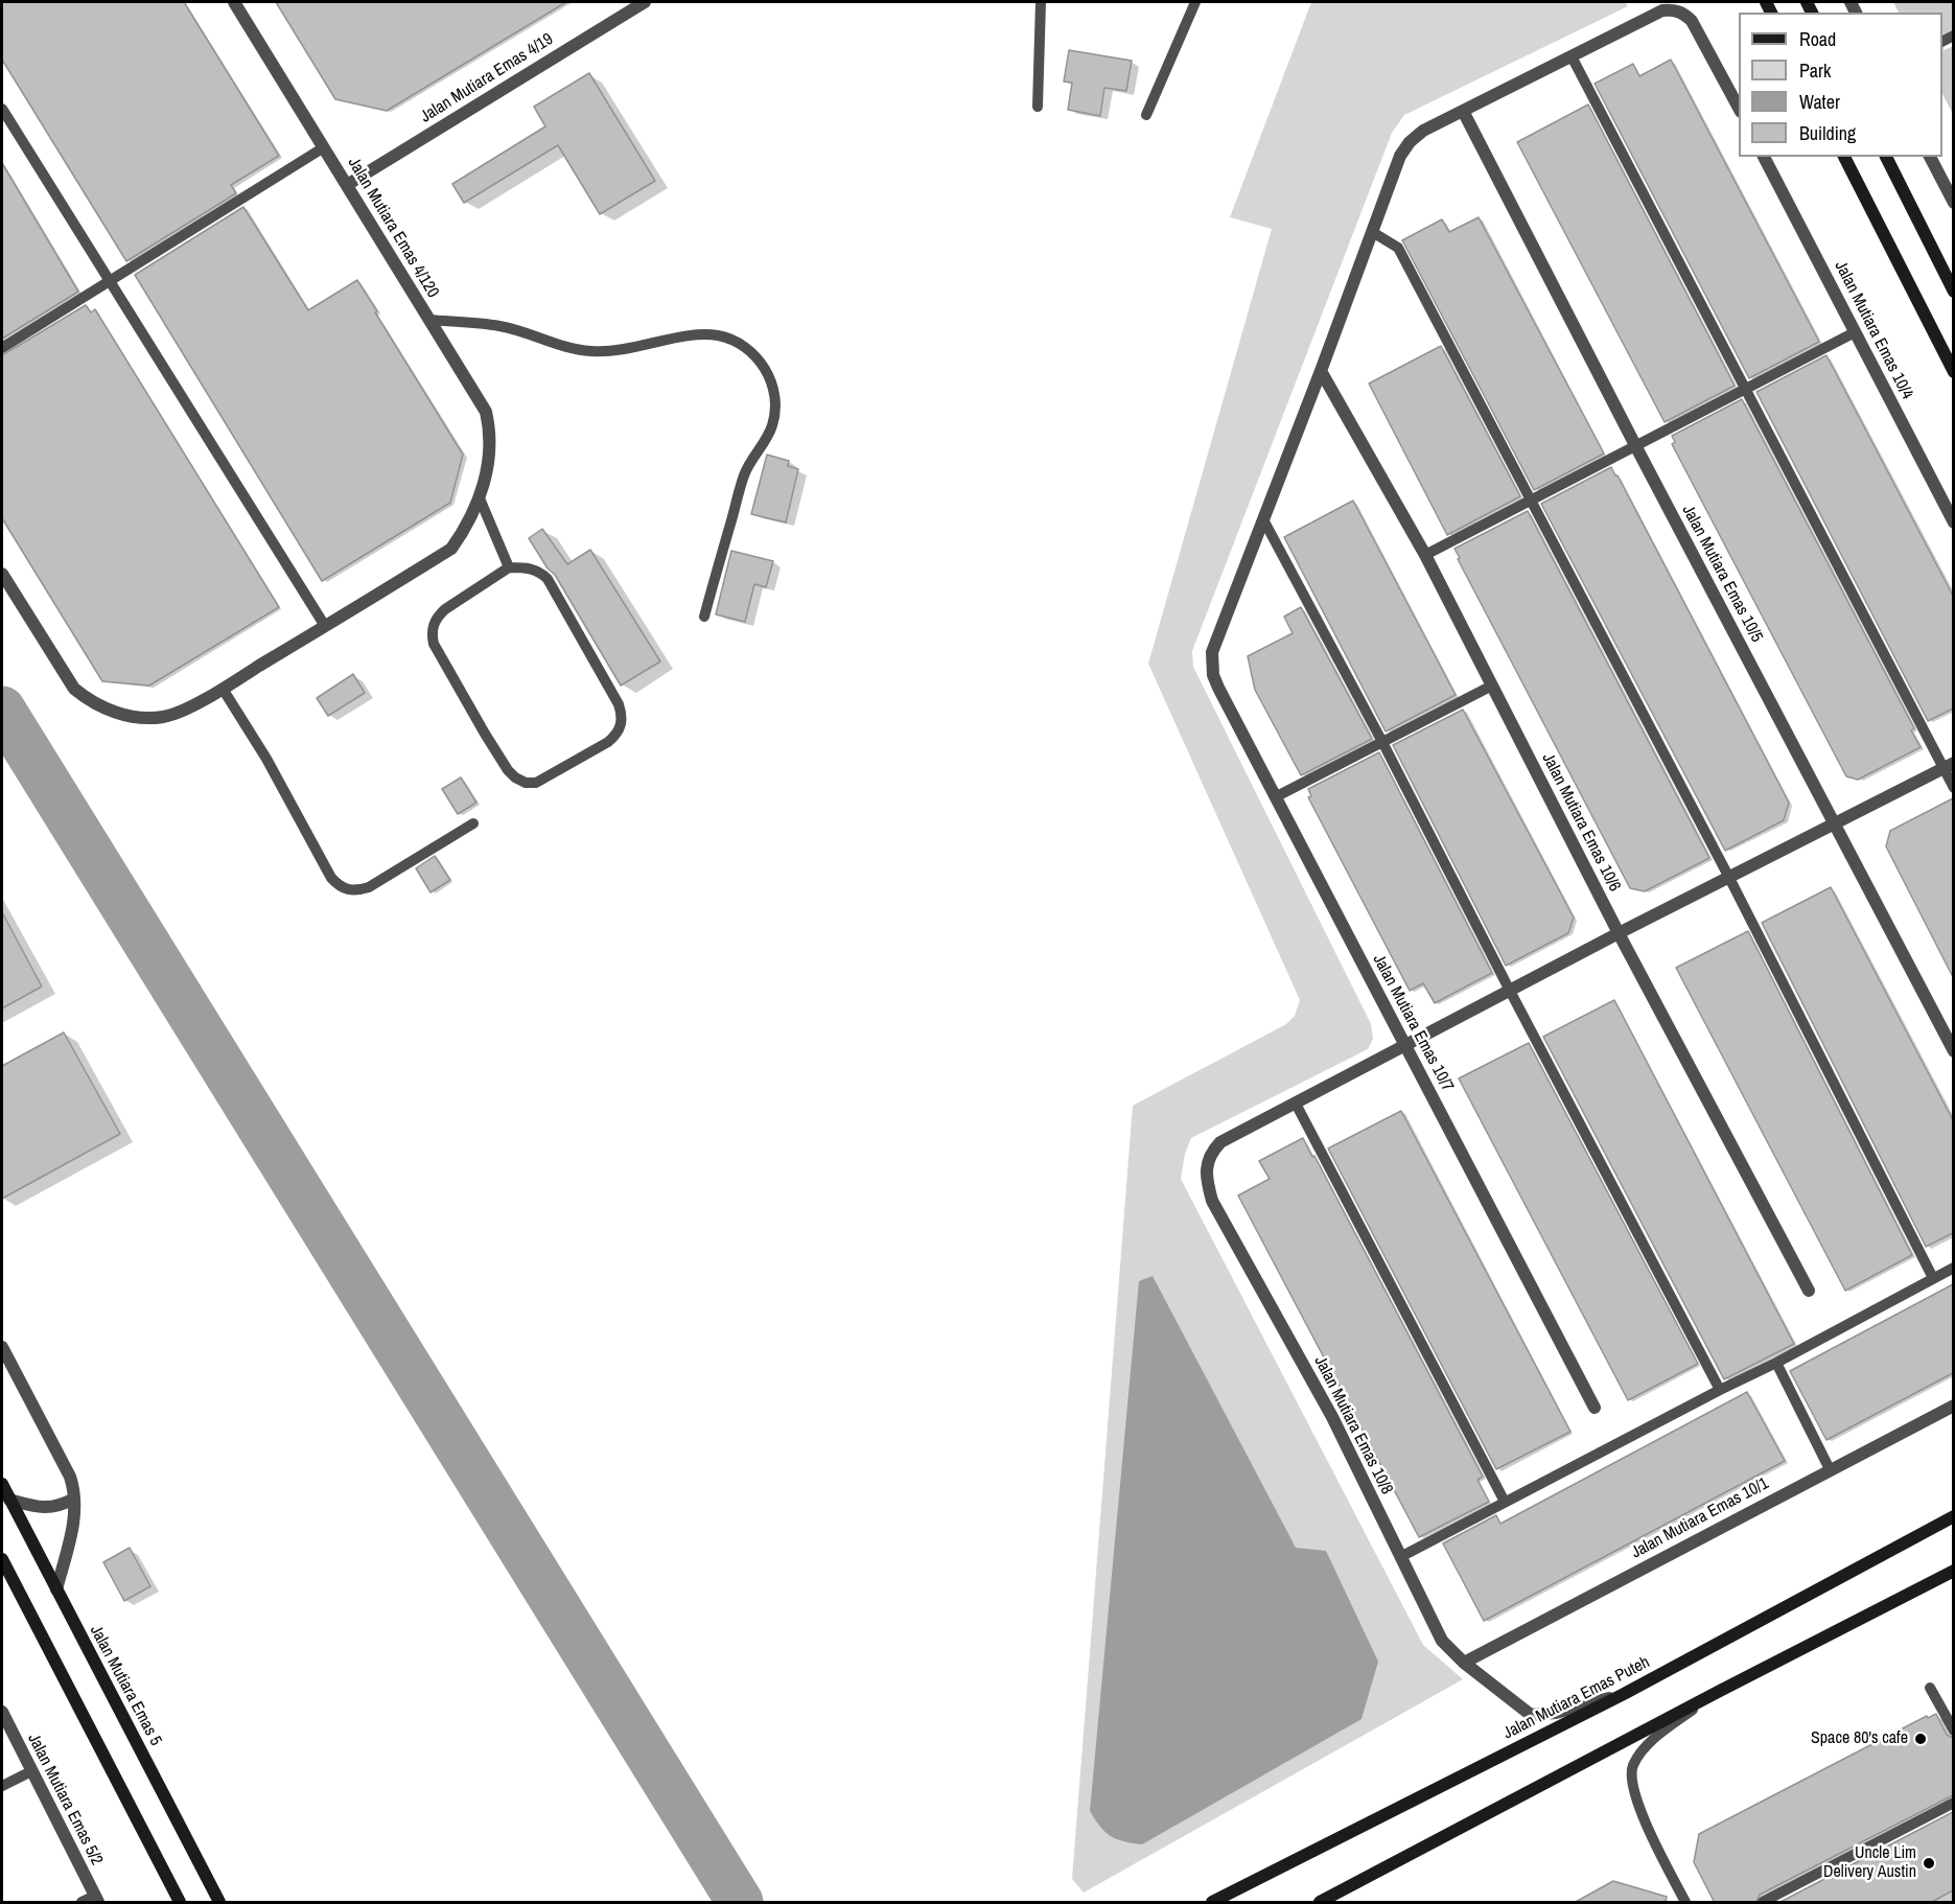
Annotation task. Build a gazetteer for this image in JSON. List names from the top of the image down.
{
  "streets": {
    "street": [
      "Jalan Mutiara Emas 4/19",
      "Jalan Mutiara Emas 4/120",
      "Jalan Mutiara Emas 10/4",
      "Jalan Mutiara Emas 10/5",
      "Jalan Mutiara Emas 10/6",
      "Jalan Mutiara Emas 10/7",
      "Jalan Mutiara Emas 10/8",
      "Jalan Mutiara Emas 10/1",
      "Jalan Mutiara Emas 5",
      "Jalan Mutiara Emas Puteh",
      "Jalan Mutiara Emas 5/2"
    ]
  },
  "crossings": [
    ["Jalan Mutiara Emas 4/19", "Jalan Mutiara Emas 4/120"],
    ["Jalan Mutiara Emas 10/5", "Jalan Mutiara Emas 10/8"],
    ["Jalan Mutiara Emas 10/6", "Jalan Mutiara Emas 10/8"],
    ["Jalan Mutiara Emas 10/7", "Jalan Mutiara Emas 10/8"],
    ["Jalan Mutiara Emas 10/8", "Jalan Mutiara Emas 10/1"],
    ["Jalan Mutiara Emas 10/8", "Jalan Mutiara Emas Puteh"]
  ],
  "places": ["Space 80's cafe", "Uncle Lim Delivery Austin"],
  "legend": [
    "Road",
    "Park",
    "Water",
    "Building"
  ]
}
